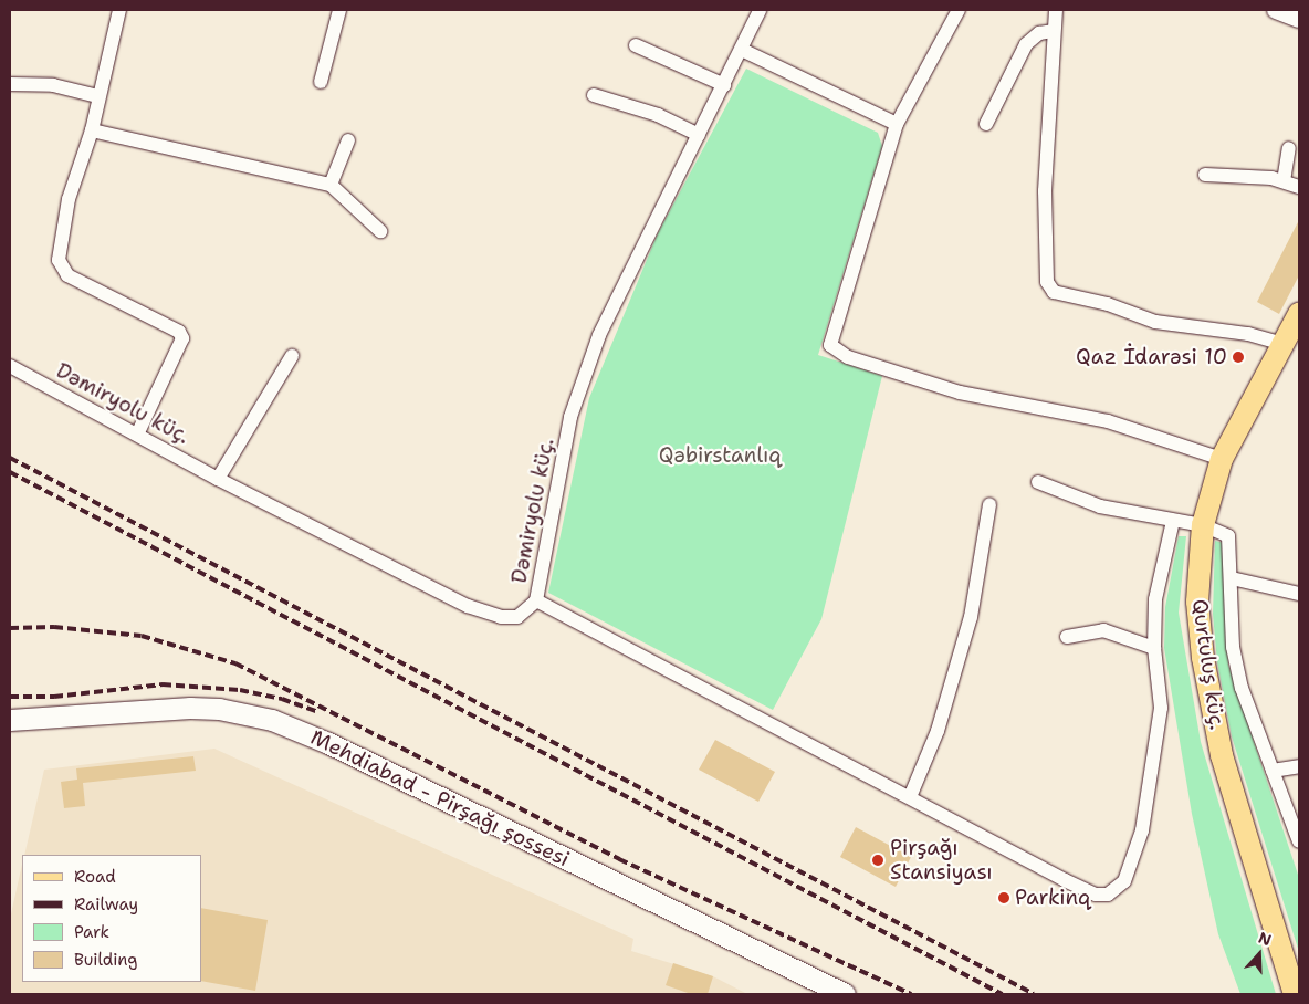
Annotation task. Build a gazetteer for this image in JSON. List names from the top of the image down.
{
  "streets": {
    "main road": ["Qurtuluş küç.", "Mehdiabad - Pirşağı şossesi"],
    "street": ["Dəmiryolu küç."]
  },
  "parks": ["Qəbirstanlıq"],
  "places": ["Qaz İdarəsi 10", "Pirşağı Stansiyası", "Parkinq"],
  "legend": [
    "Road",
    "Railway",
    "Park",
    "Building"
  ],
  "north": "top"
}
